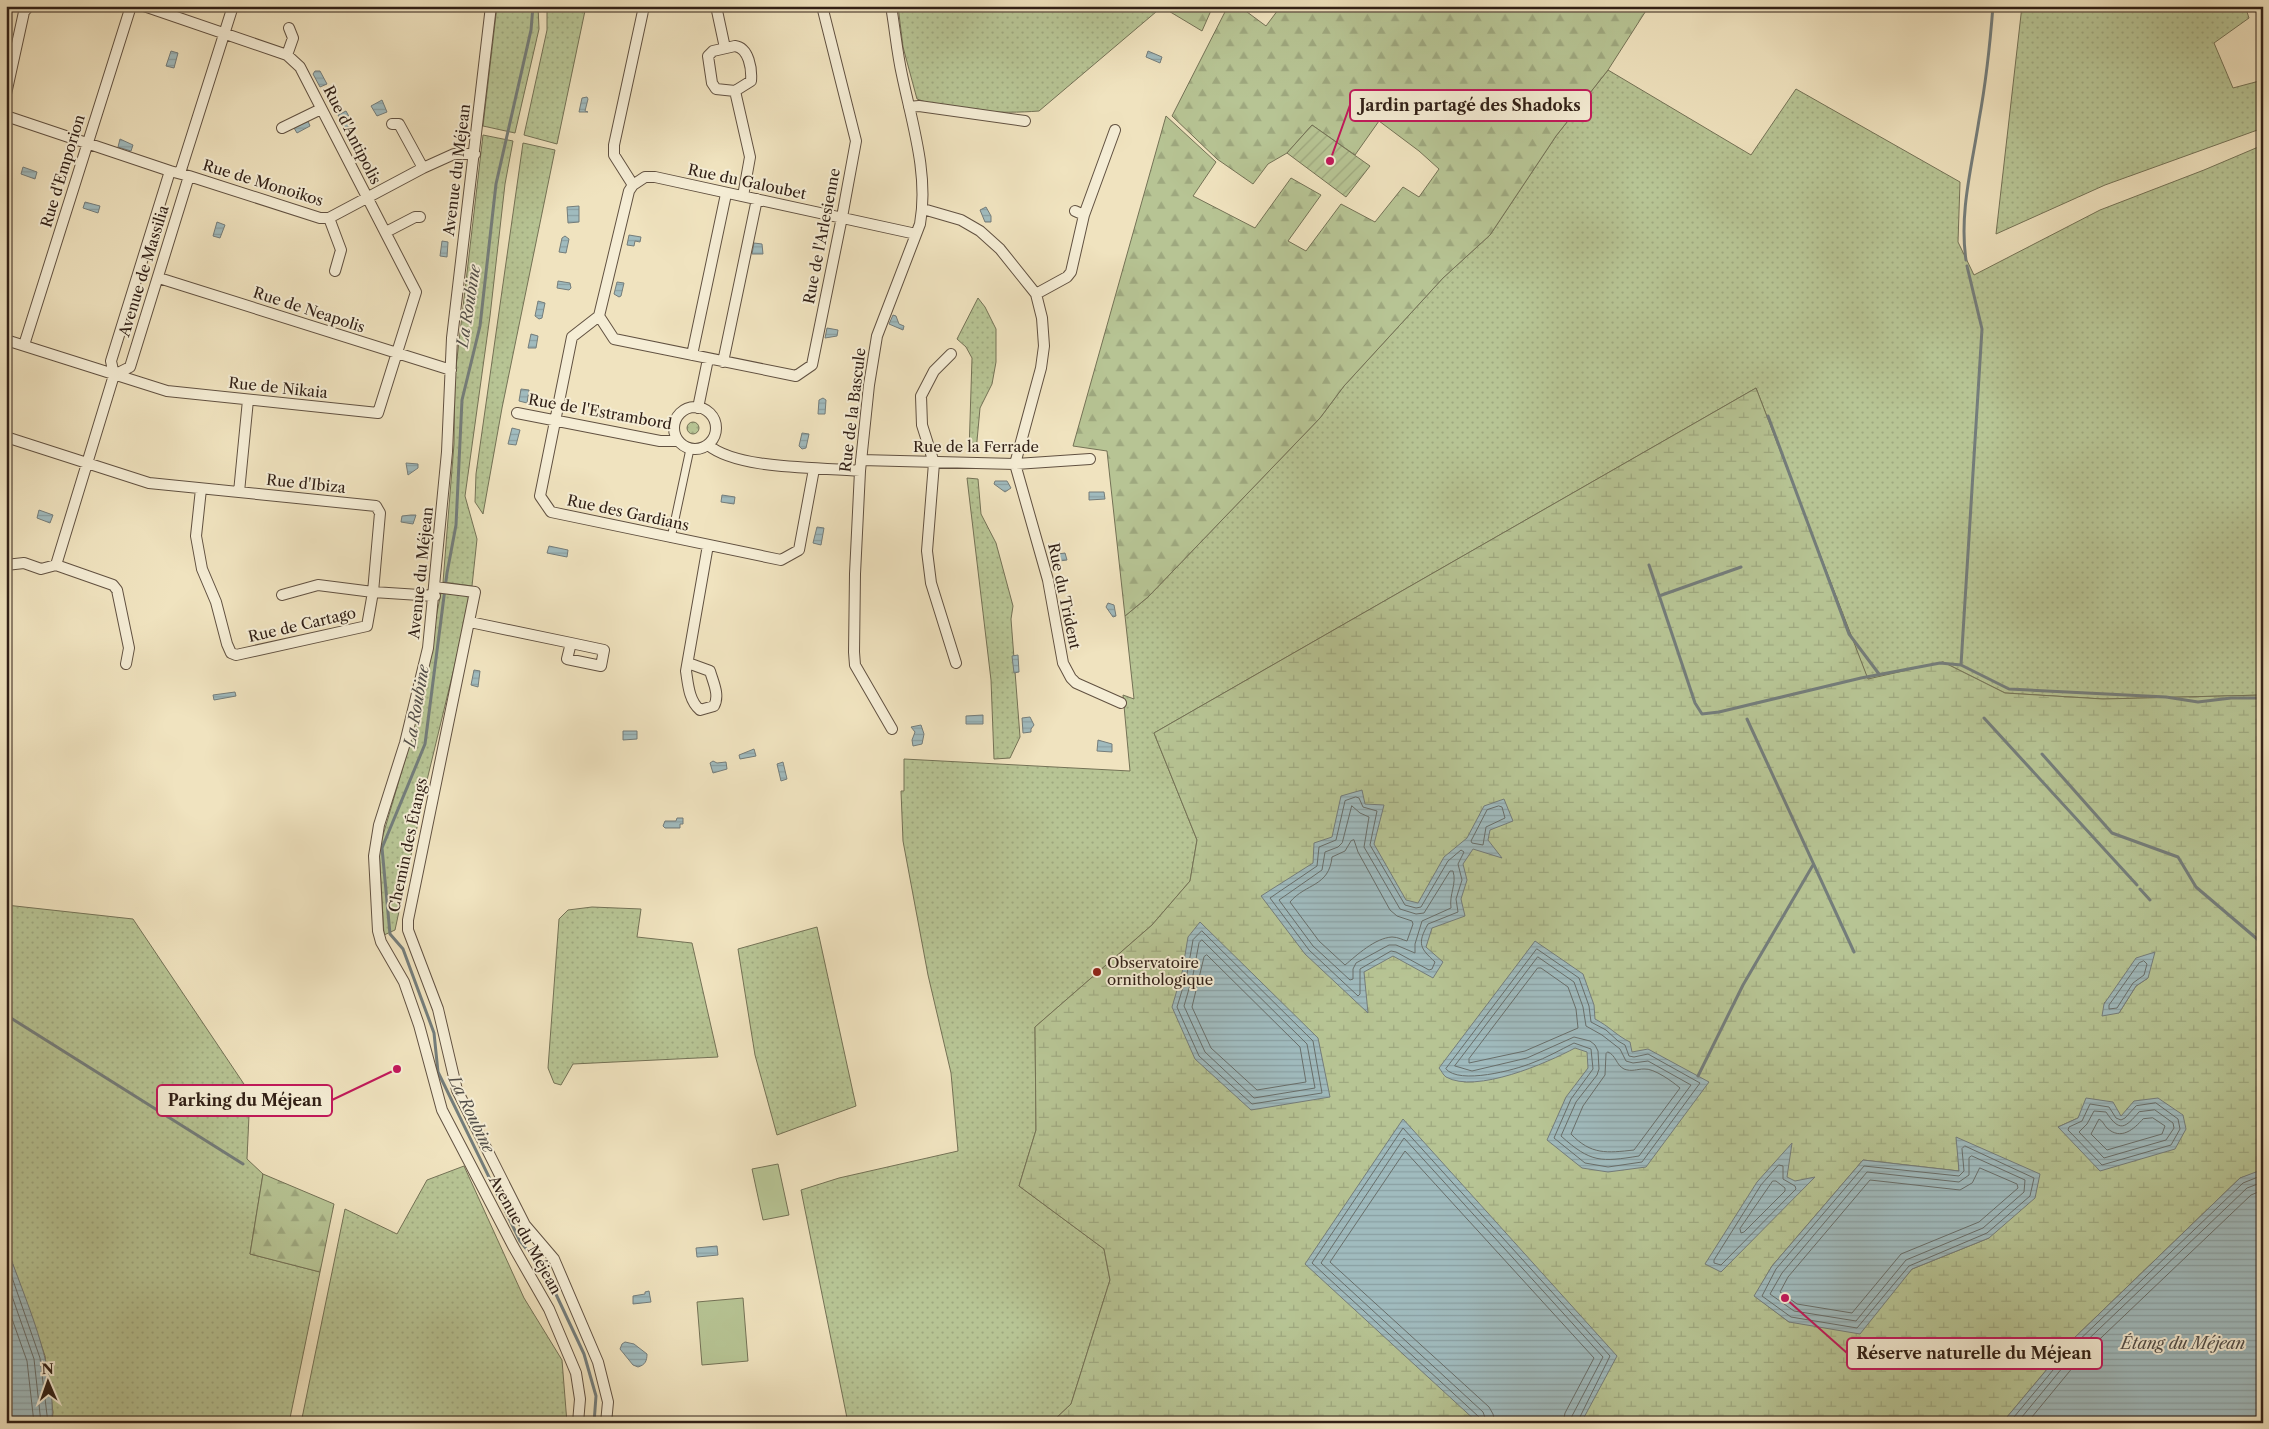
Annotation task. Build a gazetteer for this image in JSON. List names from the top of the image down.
{
  "streets": {
    "street": [
      "Rue d'Antipolis",
      "Avenue du Méjean",
      "Rue d'Emporion",
      "Rue du Galoubet",
      "Rue de Monoikos",
      "Rue de l'Arlesienne",
      "Avenue de Massilia",
      "Rue de Neapolis",
      "Rue de Nikaia",
      "Rue de la Bascule",
      "Rue de l'Estrambord",
      "Rue de la Ferrade",
      "Rue d'Ibiza",
      "Rue des Gardians",
      "Rue du Trident",
      "Rue de Cartago",
      "Chemin des Étangs"
    ]
  },
  "crossings": [
    ["Rue d'Antipolis", "Rue de Monoikos"],
    ["Rue d'Antipolis", "Rue de Neapolis"],
    ["Rue d'Antipolis", "Rue de Nikaia"],
    ["Avenue du Méjean", "Rue de Monoikos"],
    ["Avenue du Méjean", "Rue de Neapolis"],
    ["Avenue du Méjean", "Chemin des Étangs"],
    ["Rue d'Emporion", "Rue de Monoikos"],
    ["Rue d'Emporion", "Rue de Nikaia"],
    ["Rue du Galoubet", "Rue de l'Arlesienne"],
    ["Rue du Galoubet", "Rue de la Bascule"],
    ["Rue de Monoikos", "Avenue de Massilia"],
    ["Rue de l'Arlesienne", "Rue des Gardians"],
    ["Avenue de Massilia", "Rue de Neapolis"],
    ["Avenue de Massilia", "Rue de Nikaia"],
    ["Avenue de Massilia", "Rue d'Ibiza"],
    ["Rue de Neapolis", "Rue de Nikaia"],
    ["Rue de la Bascule", "Rue de la Ferrade"],
    ["Rue de l'Estrambord", "Rue des Gardians"],
    ["Rue de la Ferrade", "Rue du Trident"],
    ["Rue d'Ibiza", "Rue de Cartago"]
  ],
  "water": ["La Roubine", "Étang du Méjean"],
  "places": [
    "Jardin partagé des Shadoks",
    "Observatoire ornithologique",
    "Parking du Méjean",
    "Réserve naturelle du Méjean"
  ],
  "north": "top"
}
